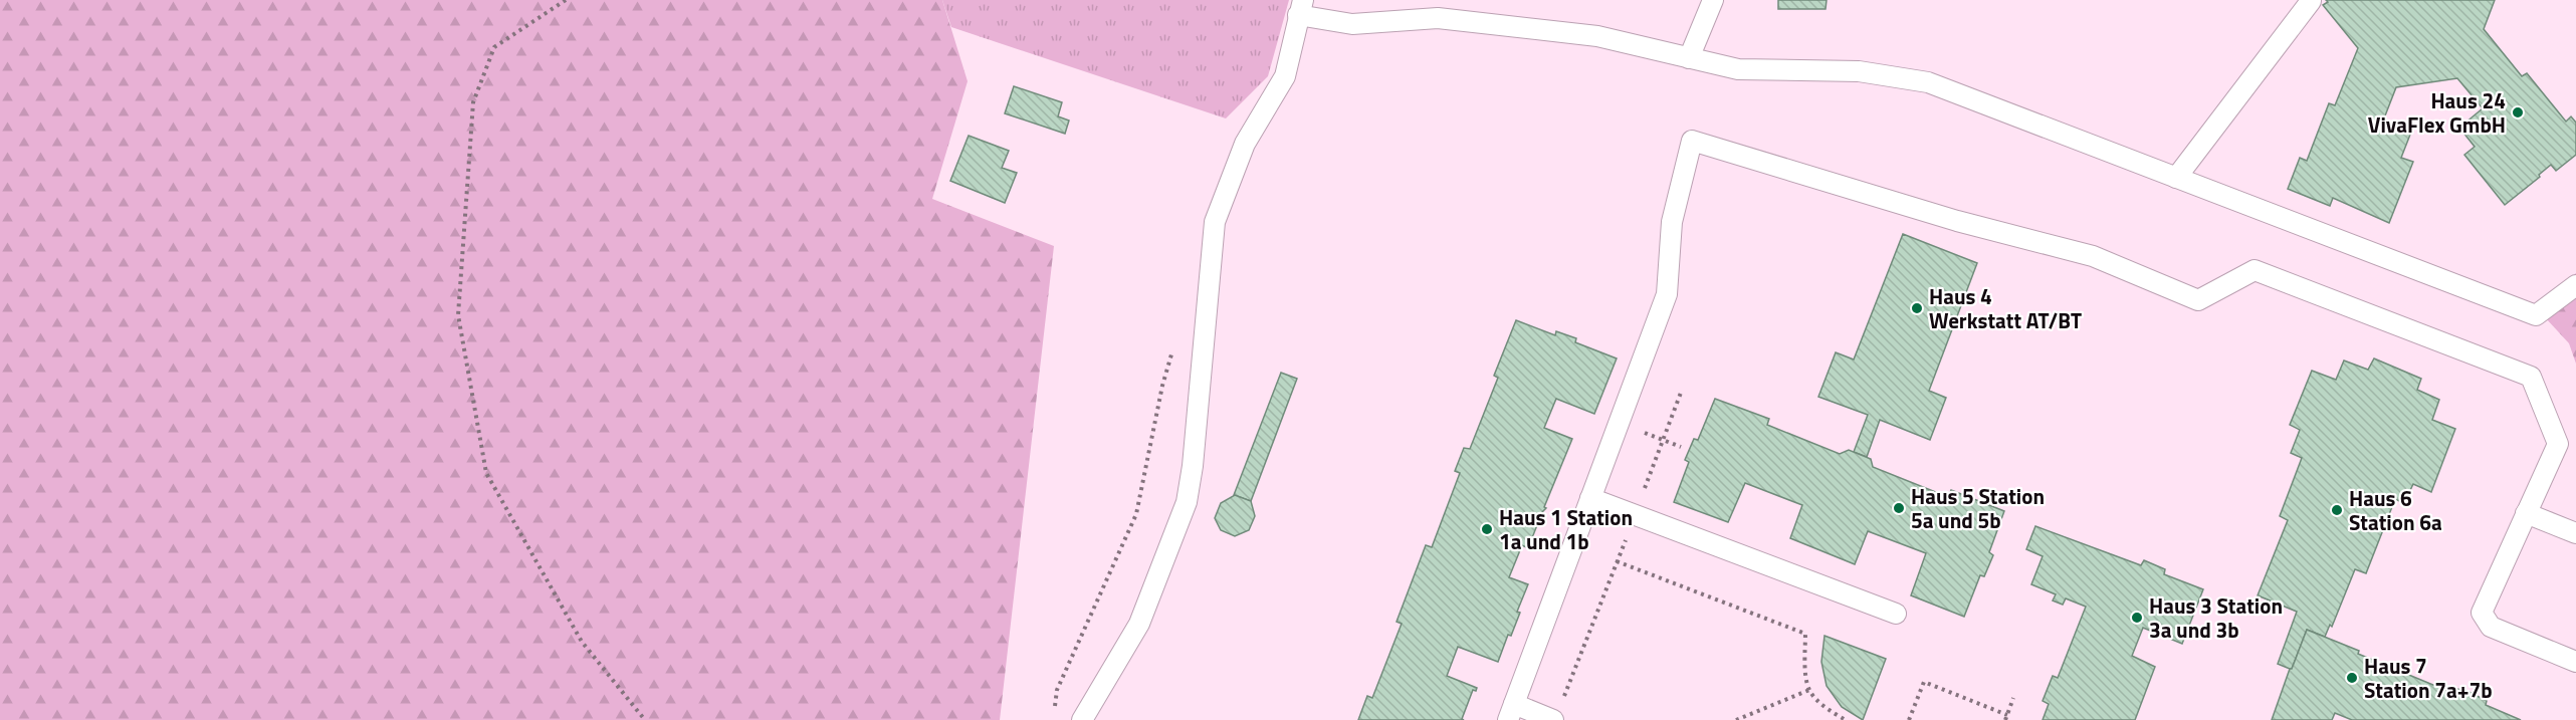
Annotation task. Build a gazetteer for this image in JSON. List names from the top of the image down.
{
  "places": [
    "Haus 24 VivaFlex GmbH",
    "Haus 4 Werkstatt AT/BT",
    "Haus 5 Station 5a und 5b",
    "Haus 6 Station 6a",
    "Haus 1 Station 1a und 1b",
    "Haus 3 Station 3a und 3b",
    "Haus 7 Station 7a+7b"
  ]
}
